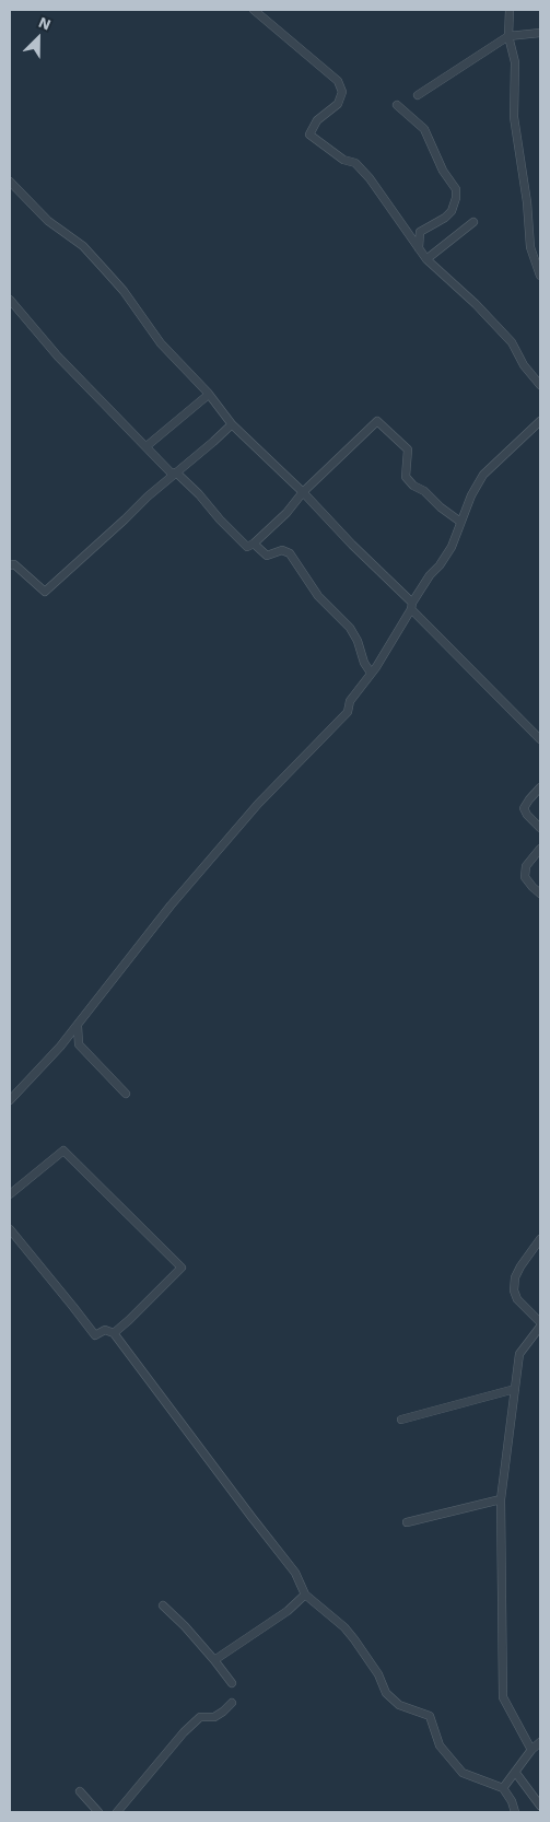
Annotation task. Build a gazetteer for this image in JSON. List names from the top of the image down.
{
  "north": "top right"
}
